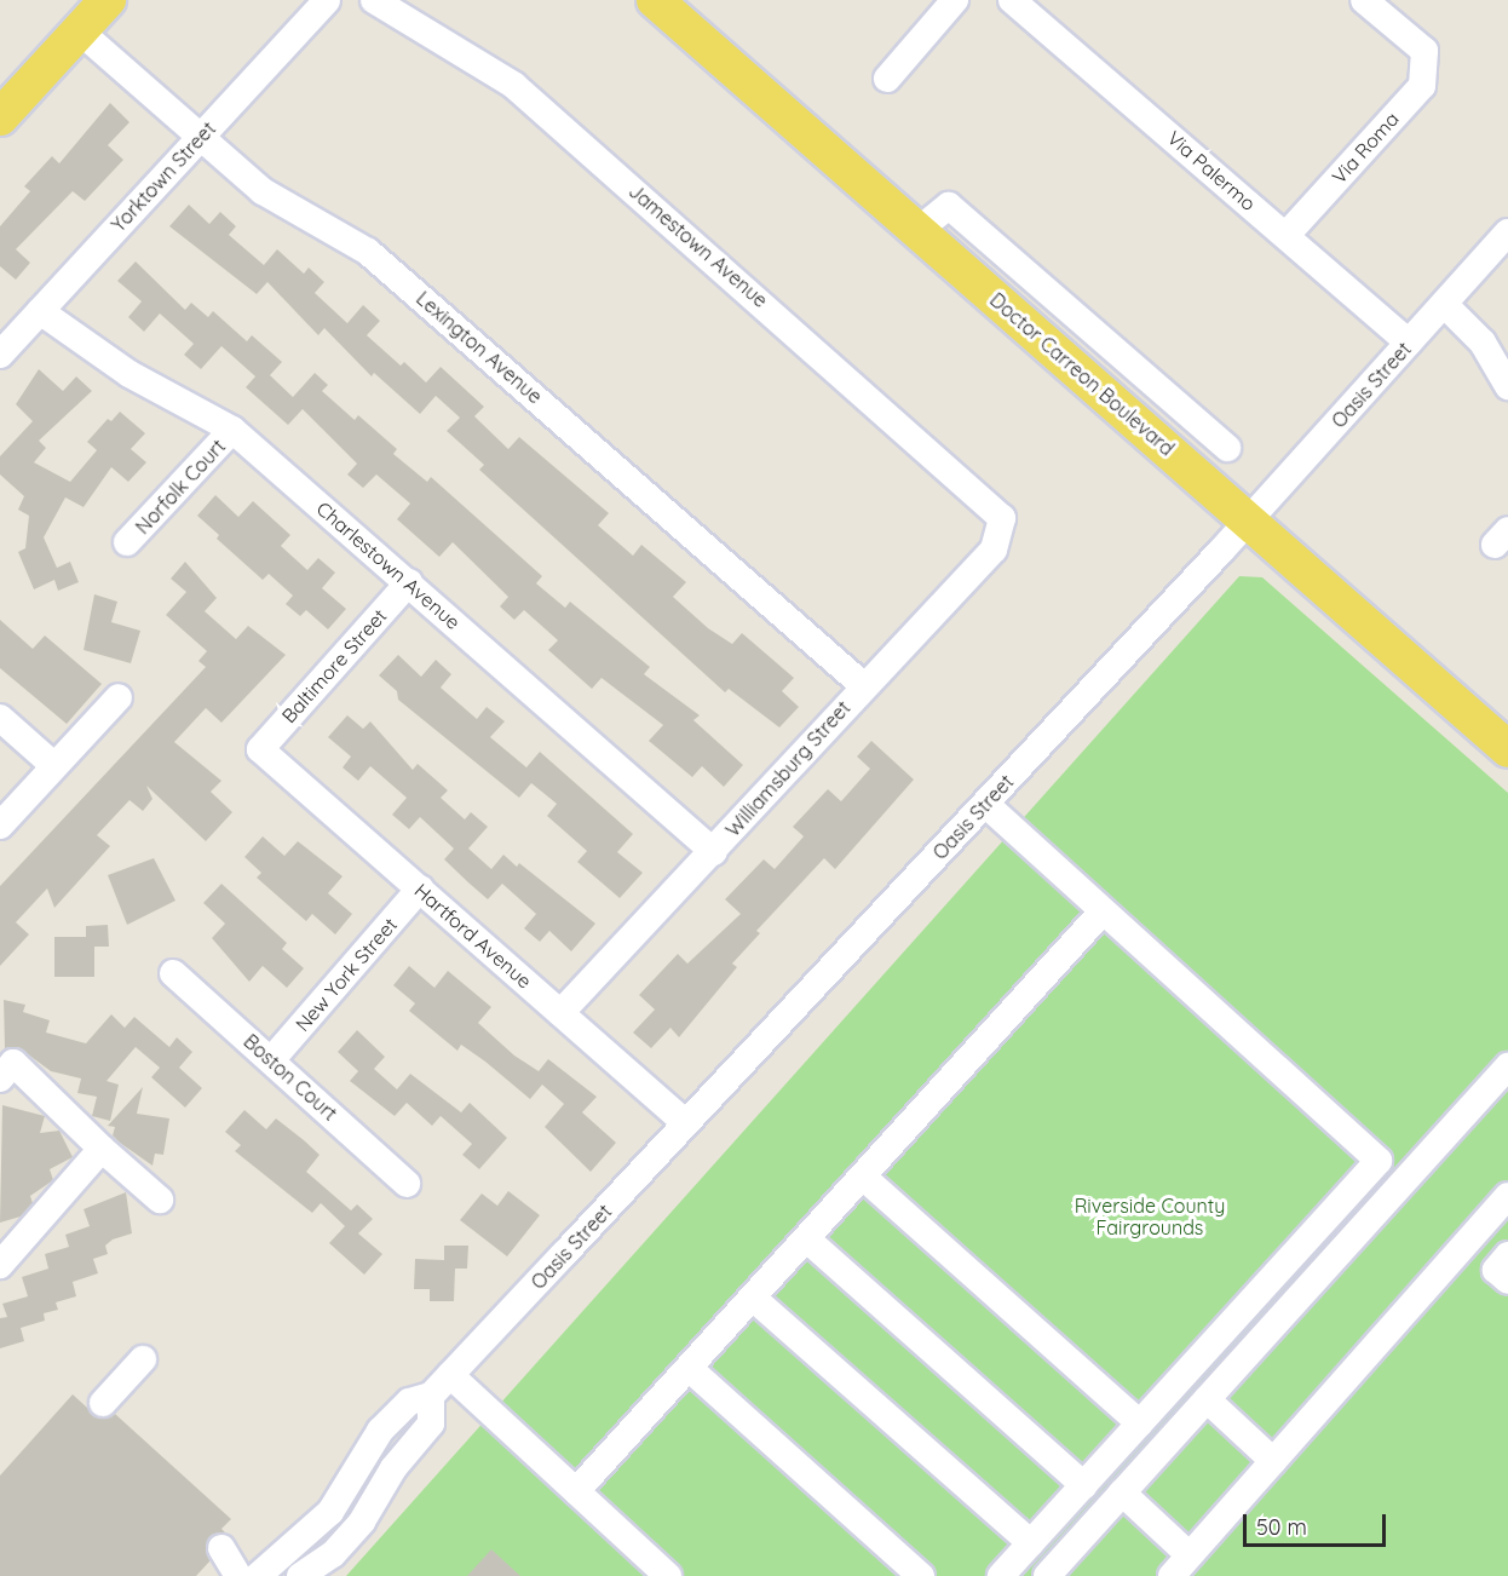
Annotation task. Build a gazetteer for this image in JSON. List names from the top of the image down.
{
  "streets": {
    "main road": ["Doctor Carreon Boulevard"],
    "street": [
      "Via Roma",
      "Via Palermo",
      "Yorktown Street",
      "Jamestown Avenue",
      "Lexington Avenue",
      "Oasis Street",
      "Norfolk Court",
      "Charlestown Avenue",
      "Baltimore Street",
      "Williamsburg Street",
      "Hartford Avenue",
      "New York Street",
      "Boston Court"
    ]
  },
  "crossings": [
    ["Via Roma", "Via Palermo"],
    ["Via Palermo", "Oasis Street"],
    ["Yorktown Street", "Lexington Avenue"],
    ["Yorktown Street", "Charlestown Avenue"],
    ["Jamestown Avenue", "Williamsburg Street"],
    ["Lexington Avenue", "Williamsburg Street"],
    ["Doctor Carreon Boulevard", "Oasis Street"],
    ["Oasis Street", "Hartford Avenue"],
    ["Norfolk Court", "Charlestown Avenue"],
    ["Charlestown Avenue", "Baltimore Street"],
    ["Charlestown Avenue", "Williamsburg Street"],
    ["Baltimore Street", "Hartford Avenue"],
    ["Williamsburg Street", "Hartford Avenue"],
    ["Hartford Avenue", "New York Street"],
    ["New York Street", "Boston Court"]
  ],
  "parks": ["Riverside County Fairgrounds"],
  "scale_bar": "50 m"
}
